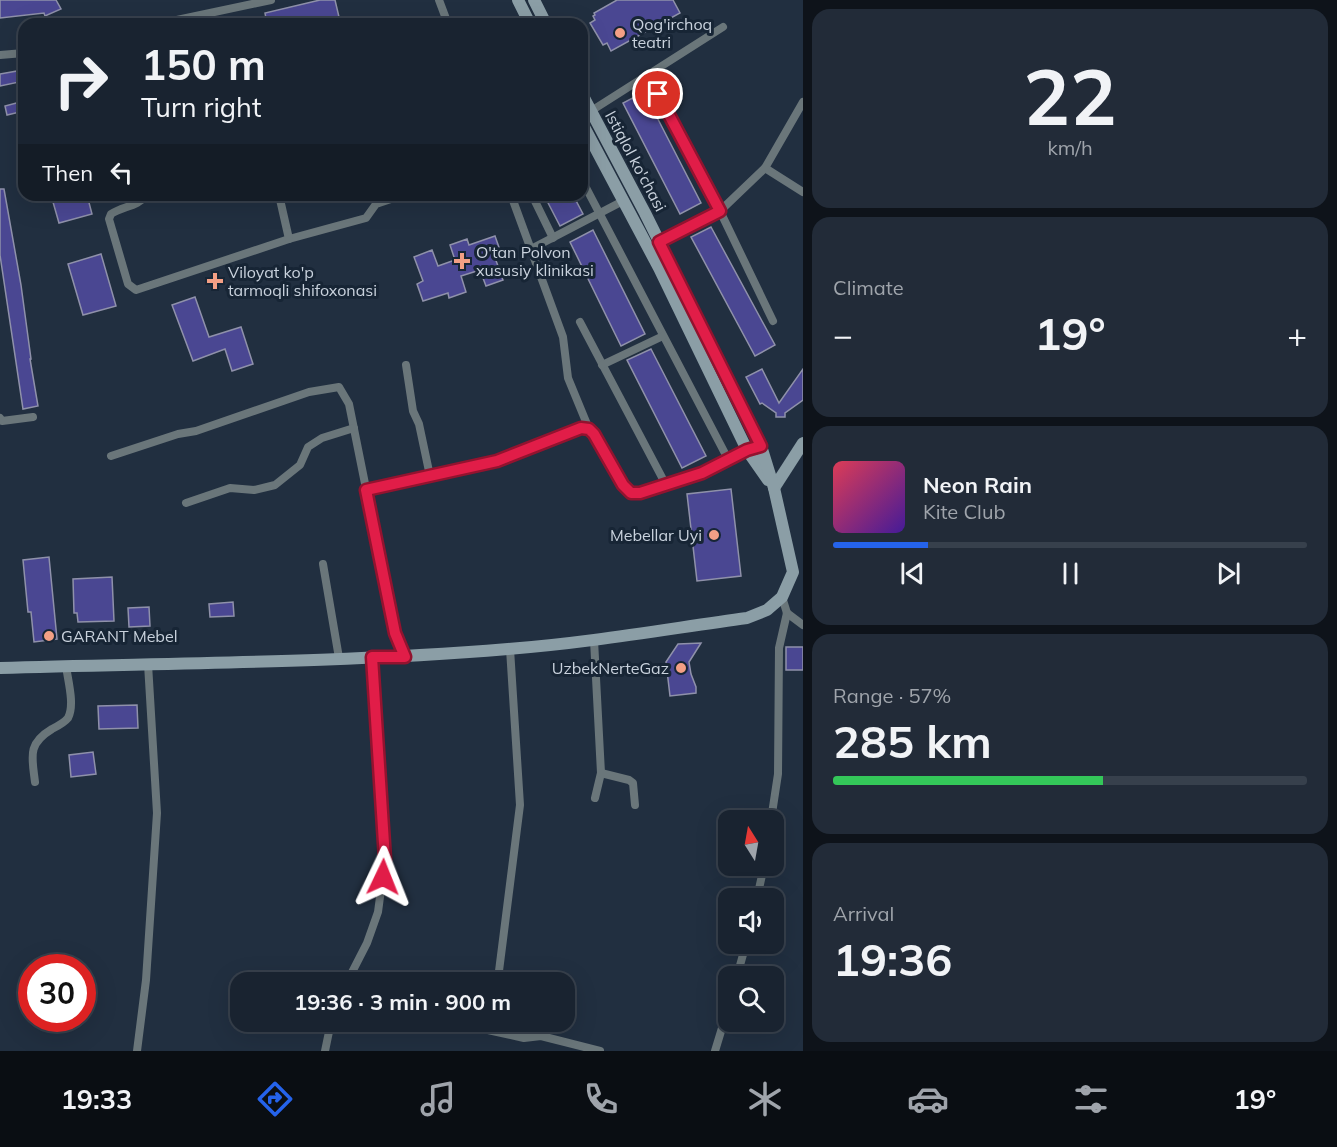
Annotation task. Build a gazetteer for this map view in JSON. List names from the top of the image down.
{
  "streets": {
    "main road": ["Istiqlol ko'chasi"]
  },
  "places": {
    "other": [
      "Qog'irchoq teatri",
      "Mebellar Uyi",
      "GARANT Mebel",
      "UzbekNerteGaz"
    ],
    "health": ["O'tan Polvon xususiy klinikasi", "Viloyat ko'p tarmoqli shifoxonasi"]
  },
  "north": "top",
  "page": {
    "tile": [
      ["22", "km/h"],
      "Climate",
      ["Range · 57%", "285 km"],
      ["Arrival", "19:36"]
    ],
    "turn": ["150 m", "Turn right"],
    "then": "Then",
    "heat": ["−", "19°", "+"],
    "song": ["Neon Rain", "Kite Club"],
    "limit": "30",
    "trip": "19:36 · 3 min · 900 m",
    "tabs": ["19:33", "19°"]
  }
}
